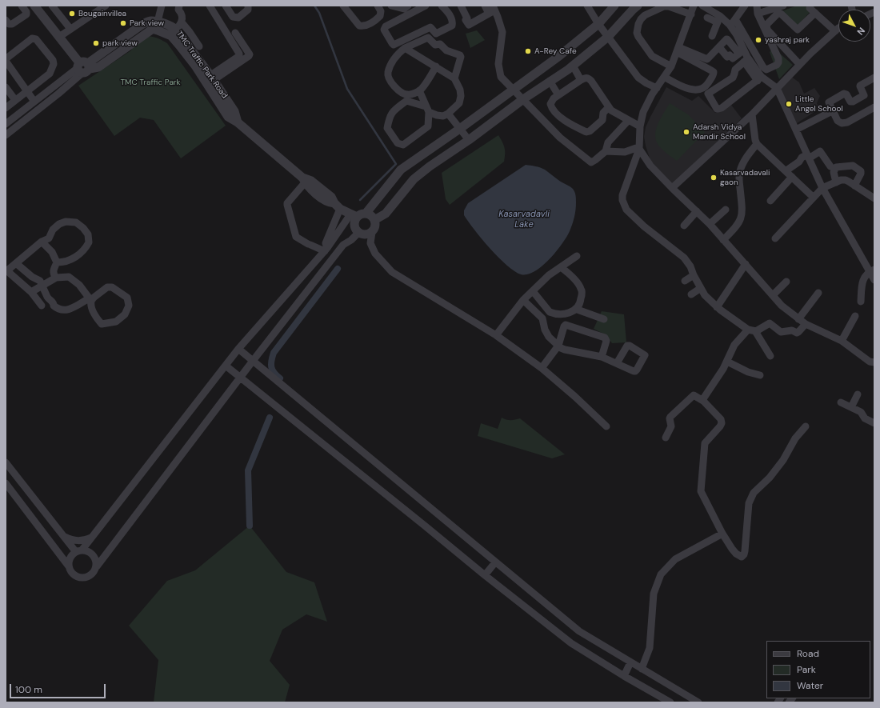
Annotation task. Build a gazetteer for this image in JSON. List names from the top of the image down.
{
  "streets": {
    "street": ["TMC Traffic Park Road"]
  },
  "water": ["Kasarvadavli Lake"],
  "parks": ["TMC Traffic Park"],
  "places": [
    "Bougainvillea",
    "Park view",
    "yashraj park",
    "park view",
    "A-Rey Cafe",
    "Little Angel School",
    "Adarsh Vidya Mandir School",
    "Kasarvadavali gaon"
  ],
  "legend": ["Road", "Park", "Water"],
  "scale_bar": "100 m",
  "north": "bottom right"
}
